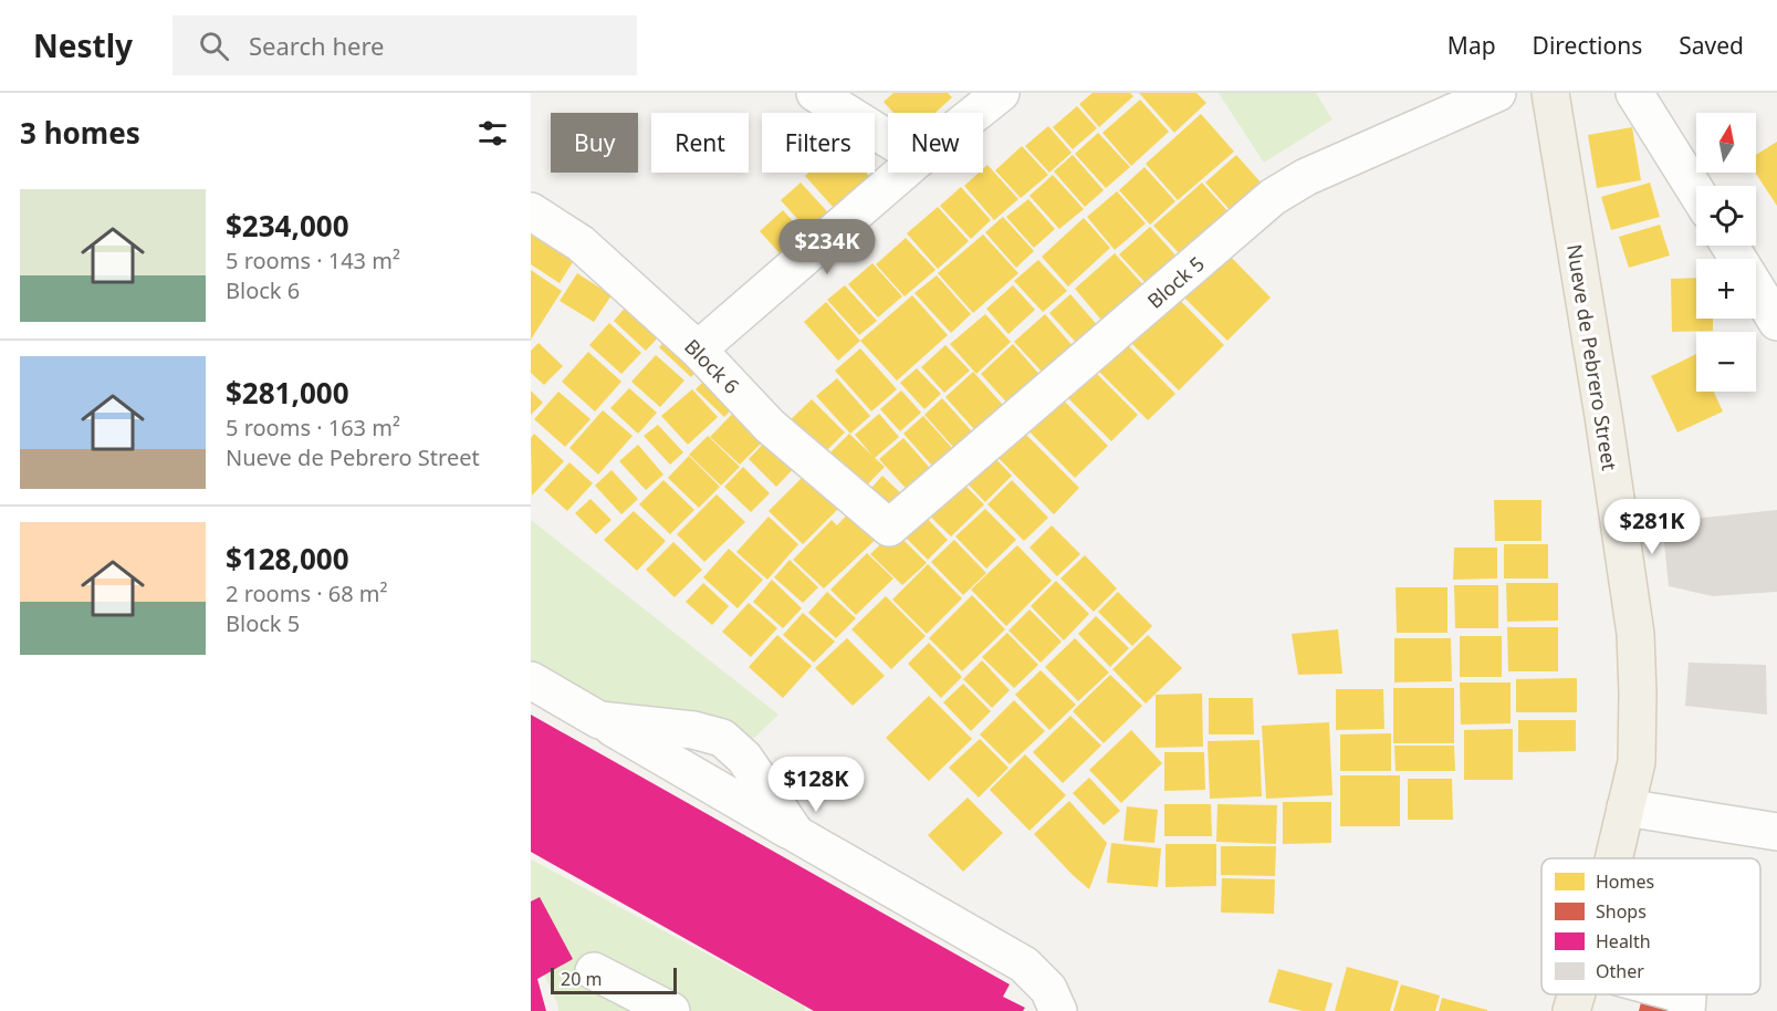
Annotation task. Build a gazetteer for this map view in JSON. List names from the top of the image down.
{
  "streets": {
    "main road": ["Nueve de Pebrero Street"],
    "street": ["Block 5", "Block 6"]
  },
  "crossings": [
    ["Block 5", "Block 6"]
  ],
  "legend": [
    "Homes",
    "Shops",
    "Health",
    "Other"
  ],
  "scale_bar": "20 m",
  "north": "top",
  "page": {
    "header": "Nestly",
    "search": "Search here",
    "nav": ["Map", "Directions", "Saved"],
    "heading": "3 homes",
    "map_buttons": ["+", "−"],
    "chip": [
      "Buy",
      "Rent",
      "Filters",
      "New"
    ],
    "list": [
      {
        "name": "$234,000",
        "note": "5 rooms · 143 m² · Block 6"
      },
      {
        "name": "$281,000",
        "note": "5 rooms · 163 m² · Nueve de Pebrero Street"
      },
      {
        "name": "$128,000",
        "note": "2 rooms · 68 m² · Block 5"
      }
    ],
    "price": ["$234K", "$281K", "$128K"],
    "scale": "20 m"
  }
}
